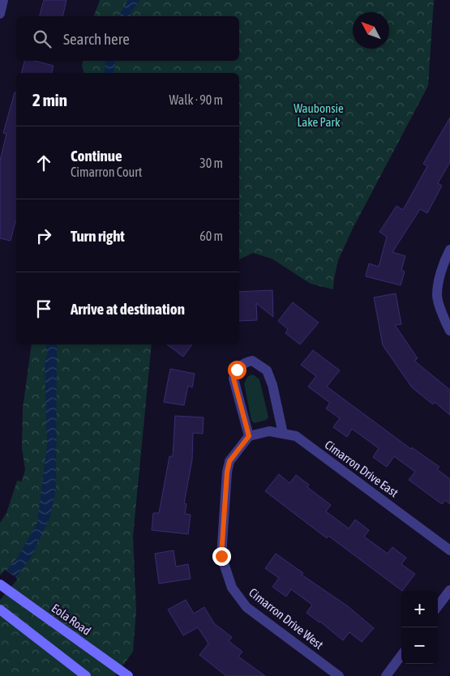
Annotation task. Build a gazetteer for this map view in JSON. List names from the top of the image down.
{
  "streets": {
    "main road": ["Eola Road"],
    "street": ["Cimarron Drive East", "Cimarron Drive West"]
  },
  "crossings": [
    ["Cimarron Drive East", "Cimarron Drive West"]
  ],
  "parks": ["Waubonsie Lake Park"],
  "north": "top left",
  "page": {
    "search": "Search here",
    "heading": ["2 min", "Walk · 90 m"],
    "list": [
      ["Continue", "Cimarron Court", "30 m"],
      ["Turn right", "60 m"],
      "Arrive at destination"
    ],
    "map_buttons": ["+", "−"]
  }
}
